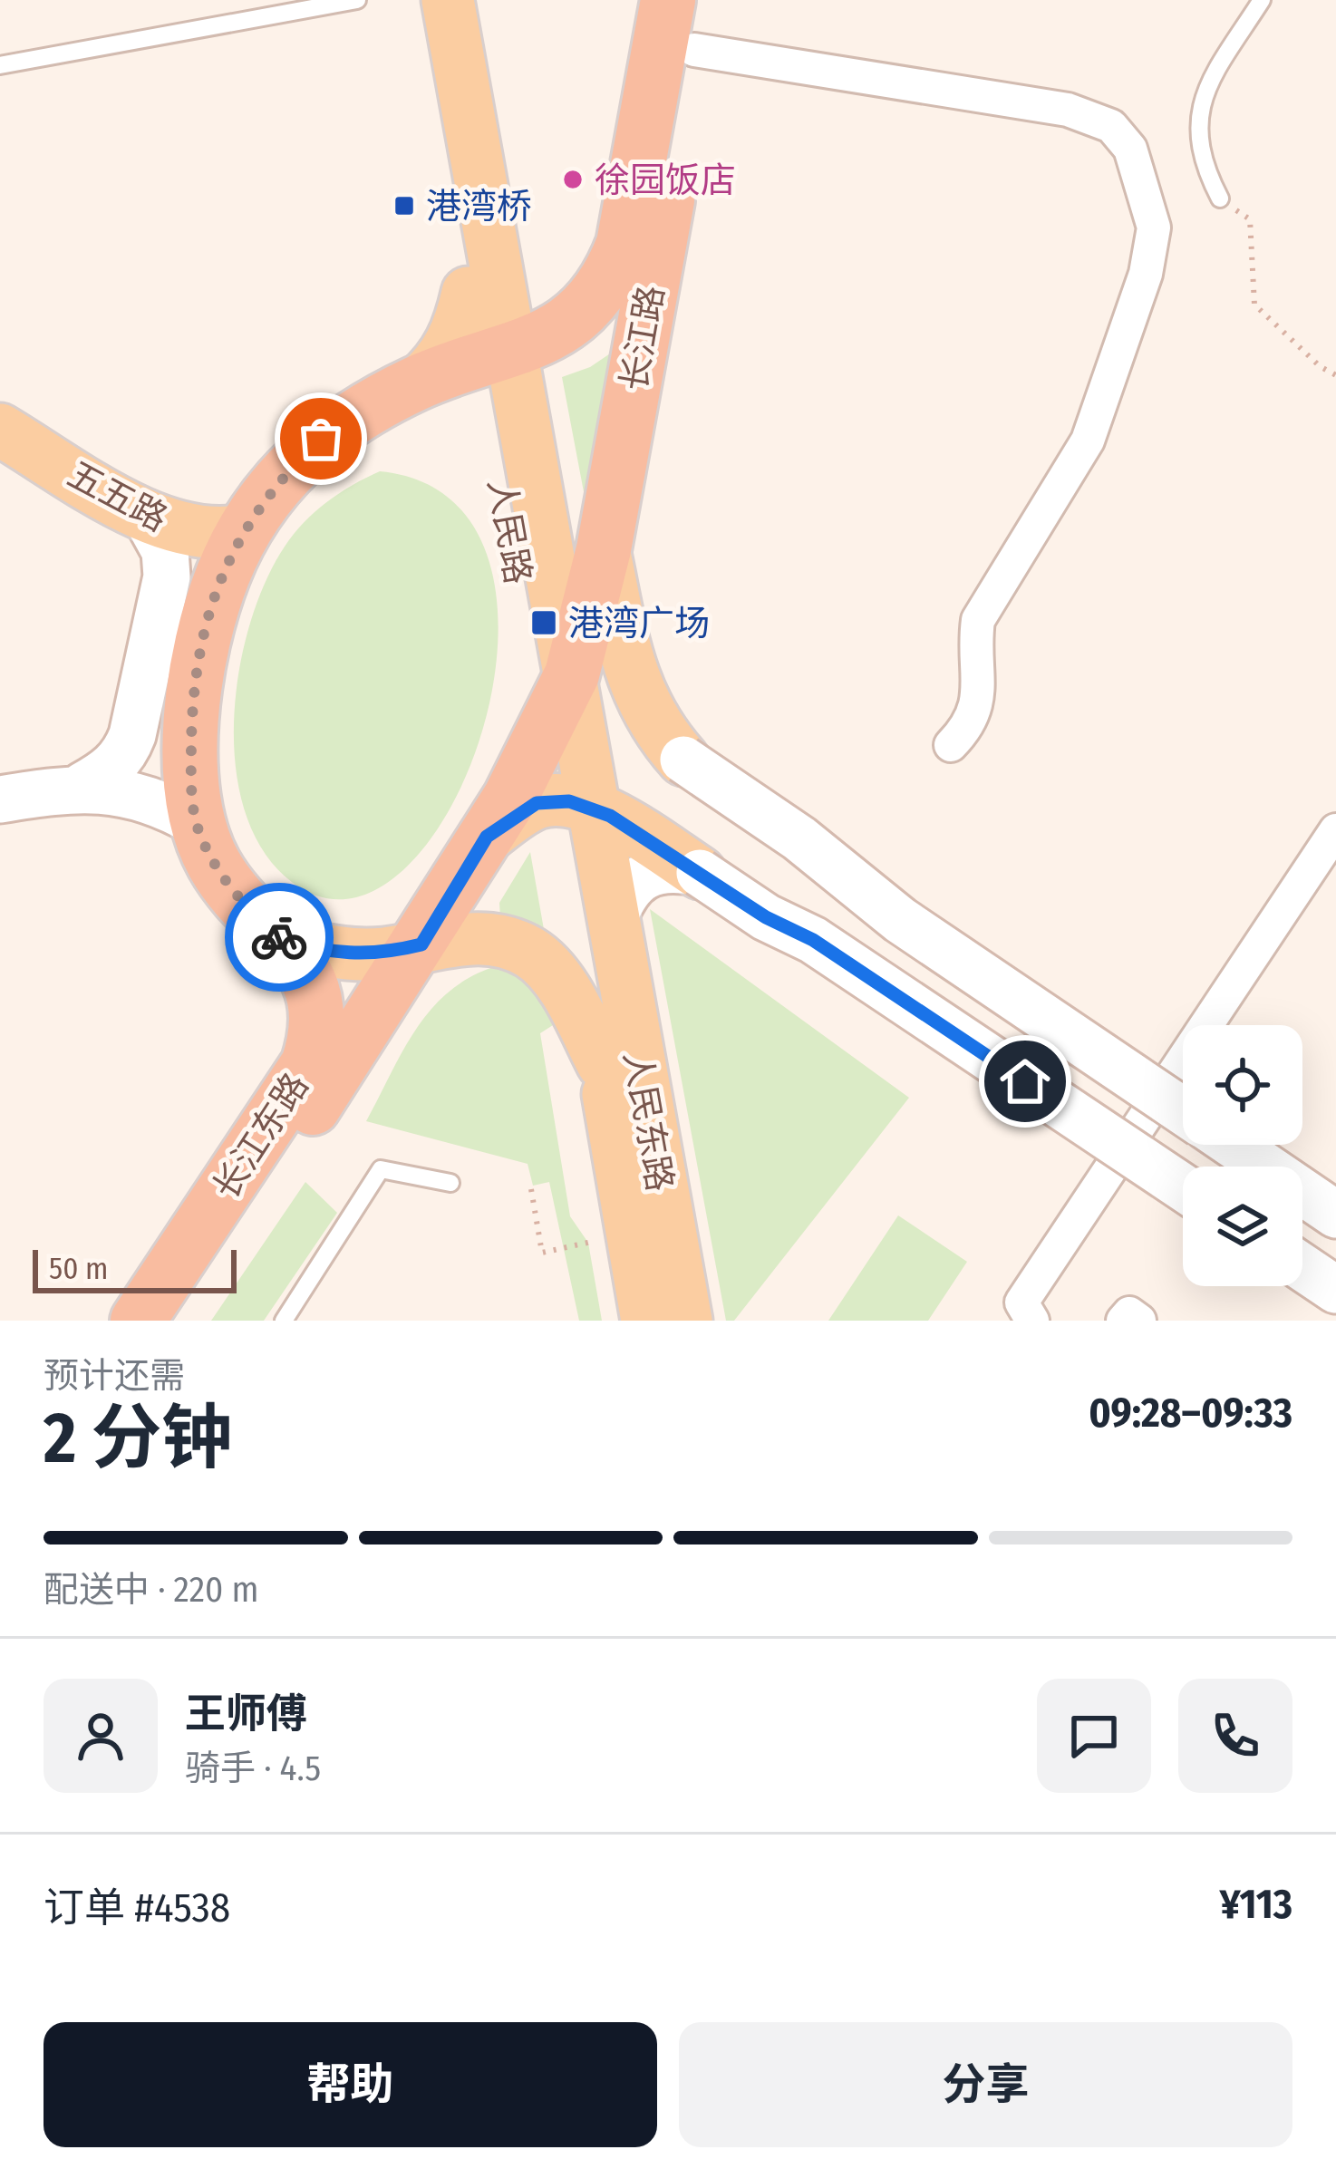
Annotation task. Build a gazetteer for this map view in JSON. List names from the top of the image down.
{
  "streets": {
    "highway": ["长江路", "长江东路"],
    "main road": ["五五路", "人民路", "人民东路"]
  },
  "crossings": [
    ["长江路", "人民路"],
    ["长江路", "长江东路"],
    ["五五路", "长江东路"],
    ["人民路", "人民东路"],
    ["人民路", "长江东路"]
  ],
  "places": {
    "other": ["徐园饭店"],
    "transit": ["港湾桥", "港湾广场"]
  },
  "scale_bar": "50 m",
  "page": {
    "scale": "50 m",
    "heading": ["2 分钟", "预计还需", "09:28–09:33"],
    "panel": [
      "王师傅",
      "骑手 · 4.5",
      "订单 #4538",
      "¥113"
    ],
    "bar": "配送中 · 220 m",
    "buttons": ["帮助", "分享"]
  }
}
